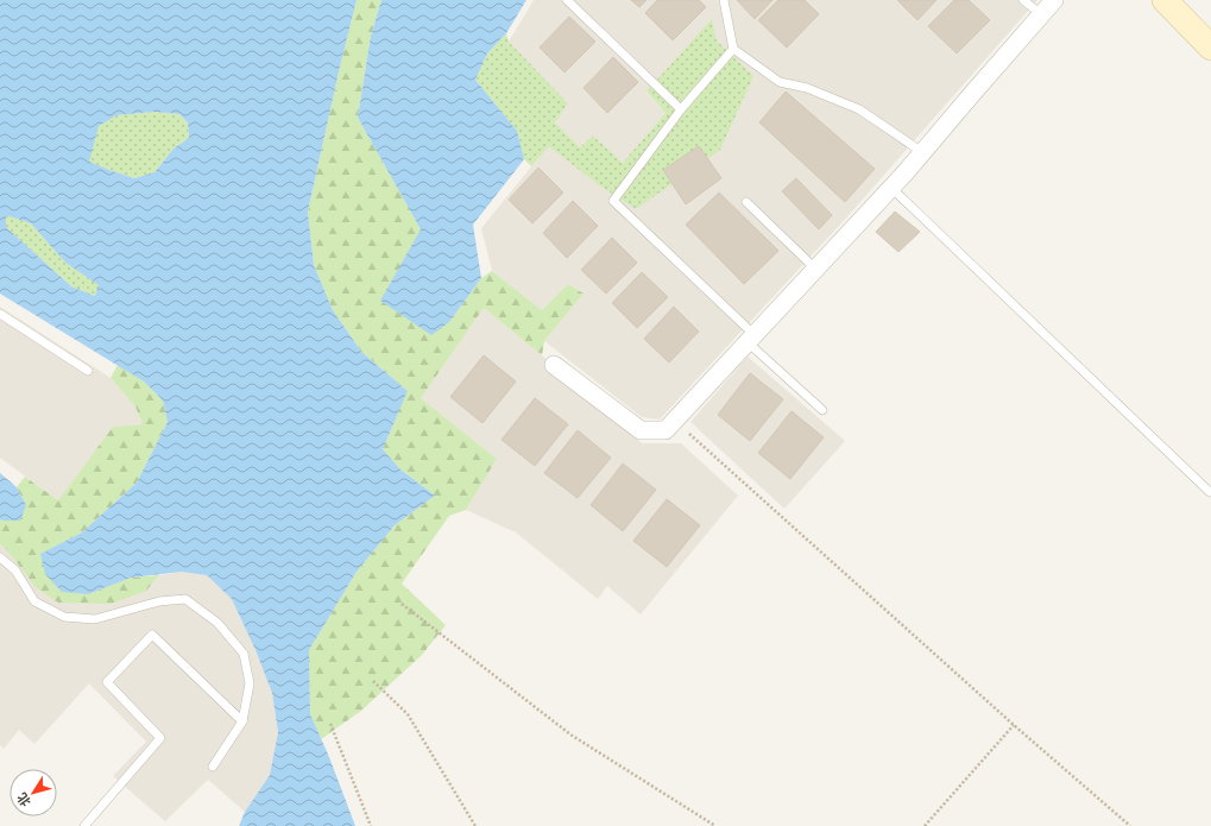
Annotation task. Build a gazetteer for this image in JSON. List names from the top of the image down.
{
  "north": "bottom left"
}
